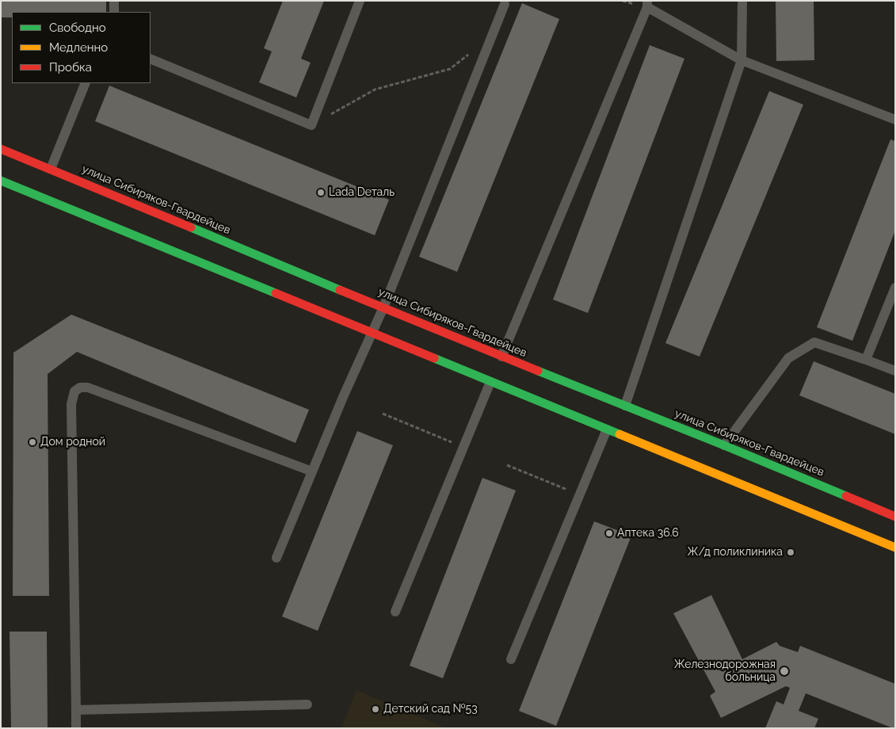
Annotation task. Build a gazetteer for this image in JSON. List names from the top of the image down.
{
  "streets": {
    "main road": ["улица Сибиряков-Гвардейцев"]
  },
  "places": [
    "Lada Dеталь",
    "Дом родной",
    "Аптека 36.6",
    "Ж/д поликлиника",
    "Железнодорожная больница",
    "Детский сад №53"
  ],
  "legend": ["Свободно", "Медленно", "Пробка"]
}
